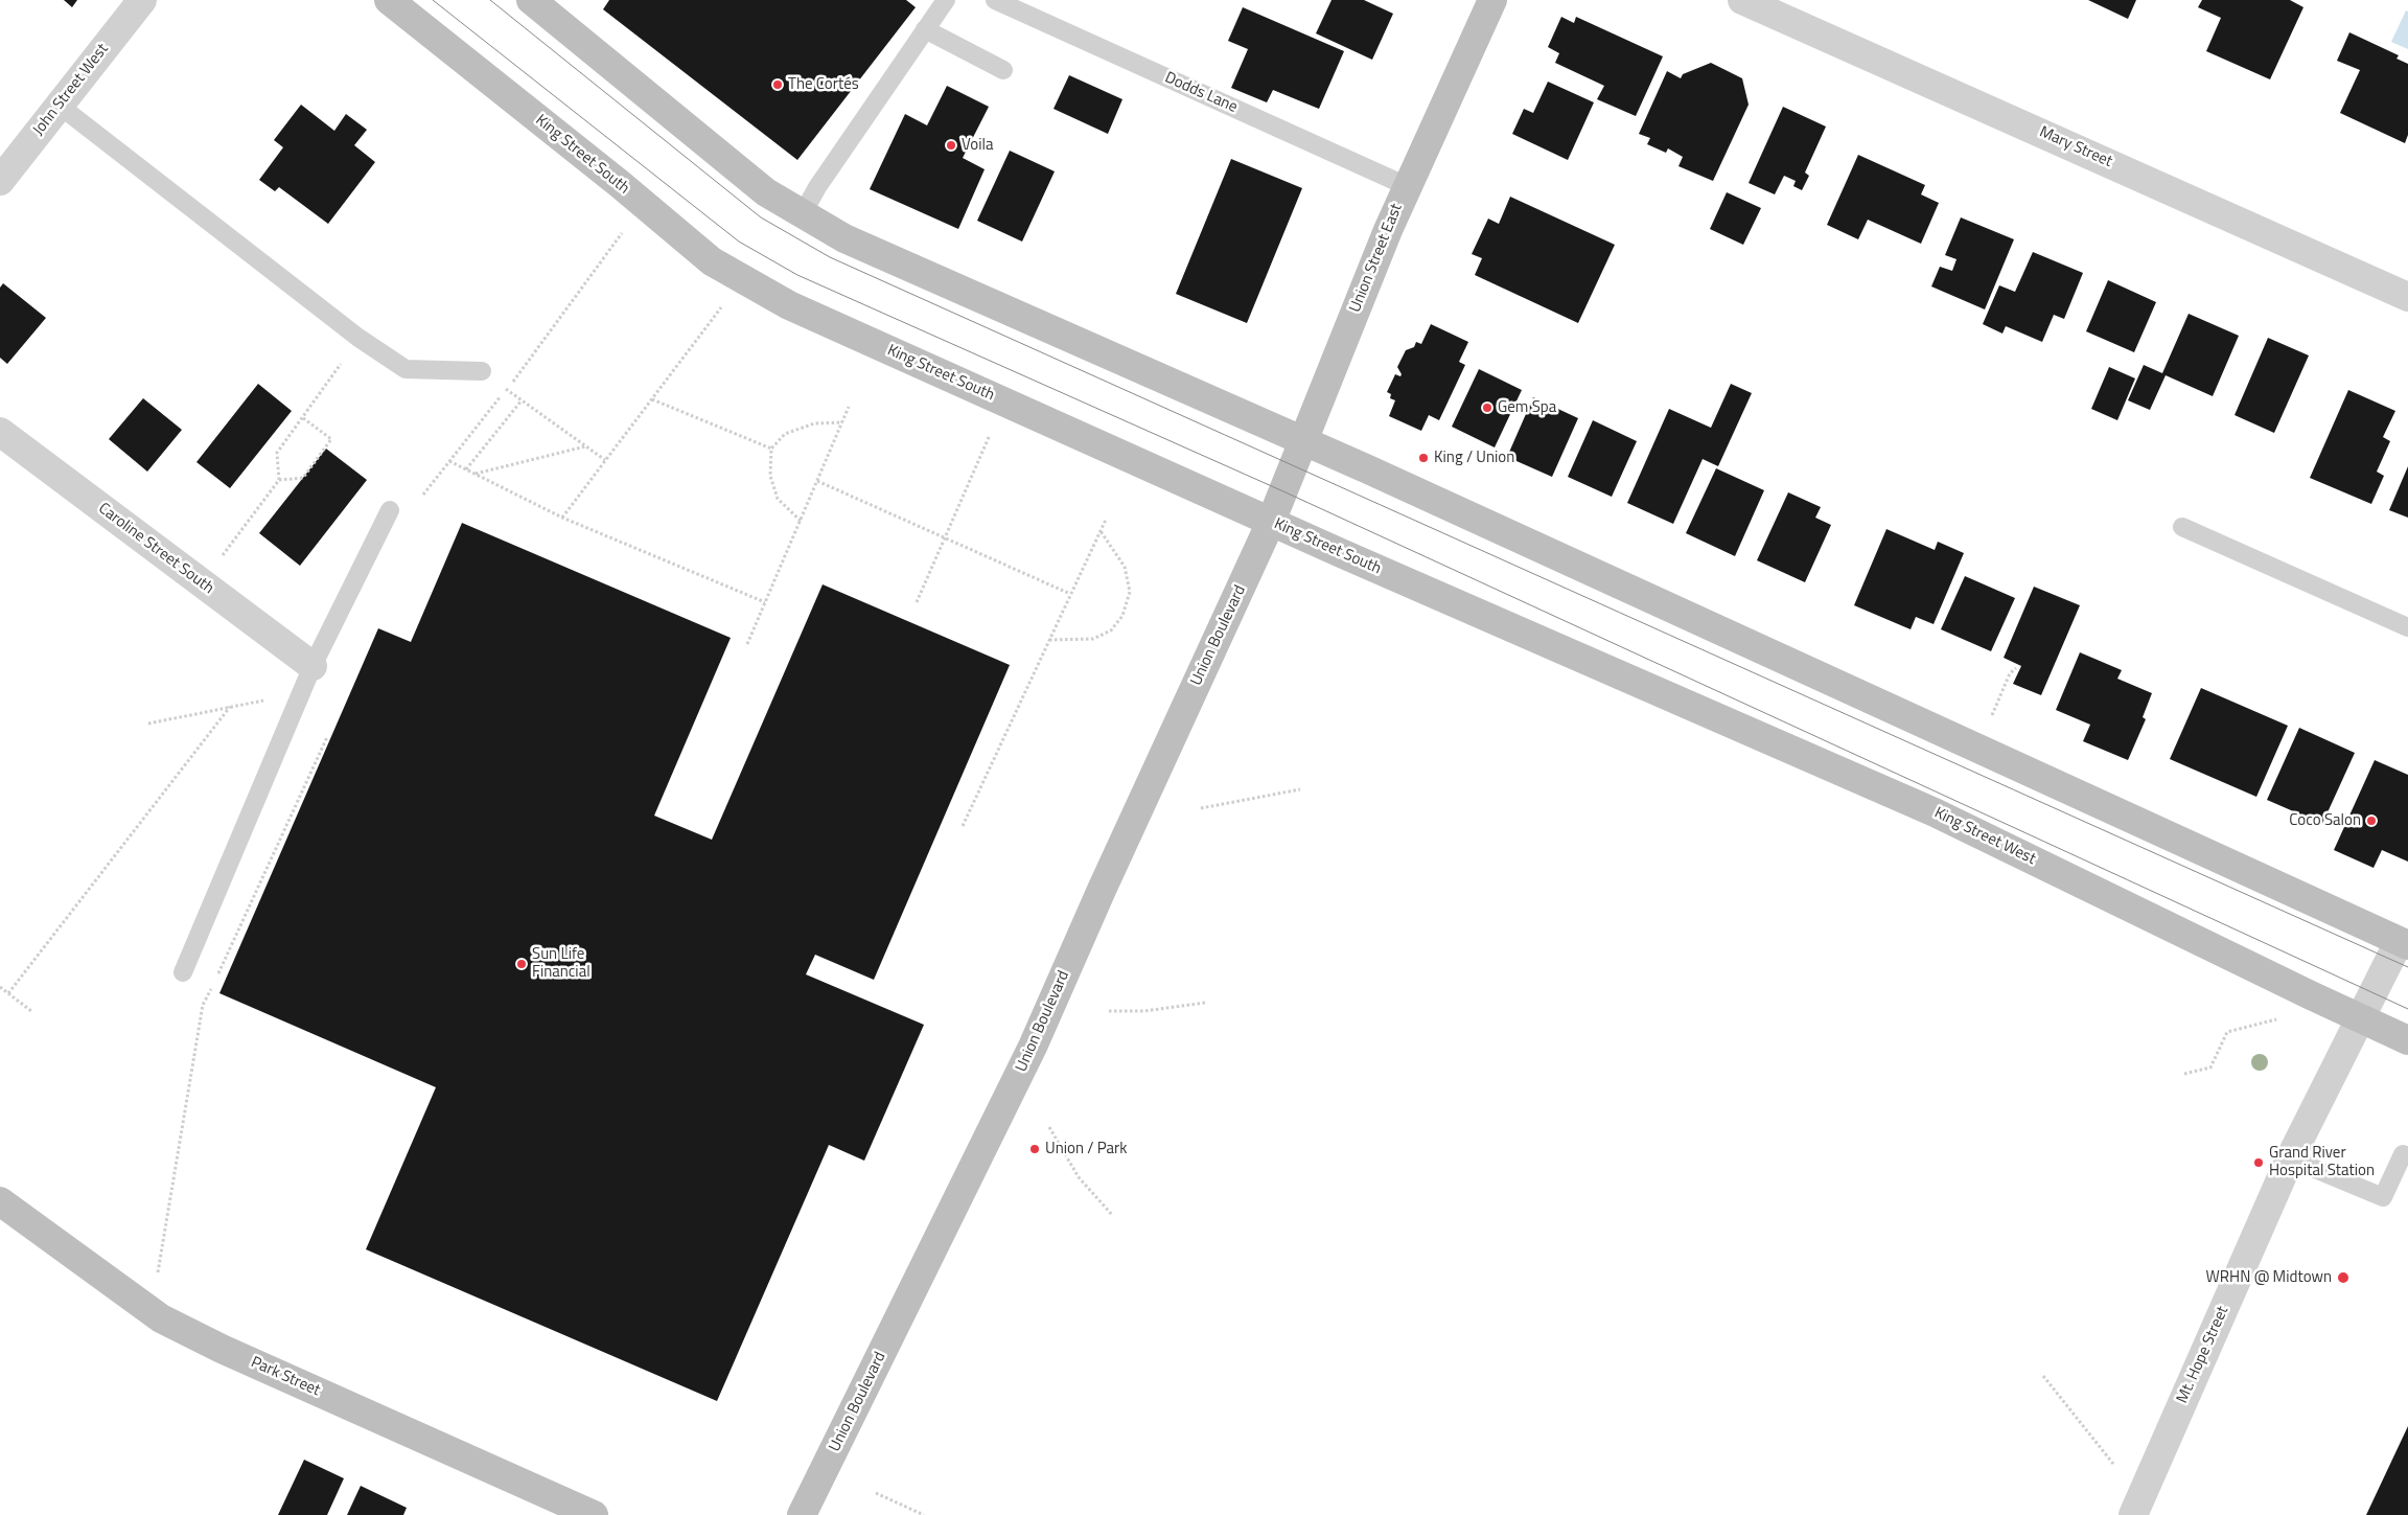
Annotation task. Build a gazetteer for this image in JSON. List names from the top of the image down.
{
  "streets": {
    "main road": [
      "King Street South",
      "Union Street East",
      "Union Boulevard",
      "King Street West",
      "Park Street"
    ],
    "street": [
      "John Street West",
      "Mary Street",
      "Caroline Street South",
      "Mt. Hope Street"
    ],
    "lane": ["Dodds Lane"]
  },
  "crossings": [
    ["Dodds Lane", "Union Street East"],
    ["King Street South", "Union Street East"],
    ["King Street South", "Union Boulevard"],
    ["King Street South", "King Street West"],
    ["Union Street East", "Union Boulevard"],
    ["King Street West", "Mt. Hope Street"]
  ],
  "places": [
    "The Cortés",
    "Voila",
    "Gem Spa",
    "King / Union",
    "Coco Salon",
    "Sun Life Financial",
    "Union / Park",
    "Grand River Hospital Station",
    "WRHN @ Midtown"
  ]
}
